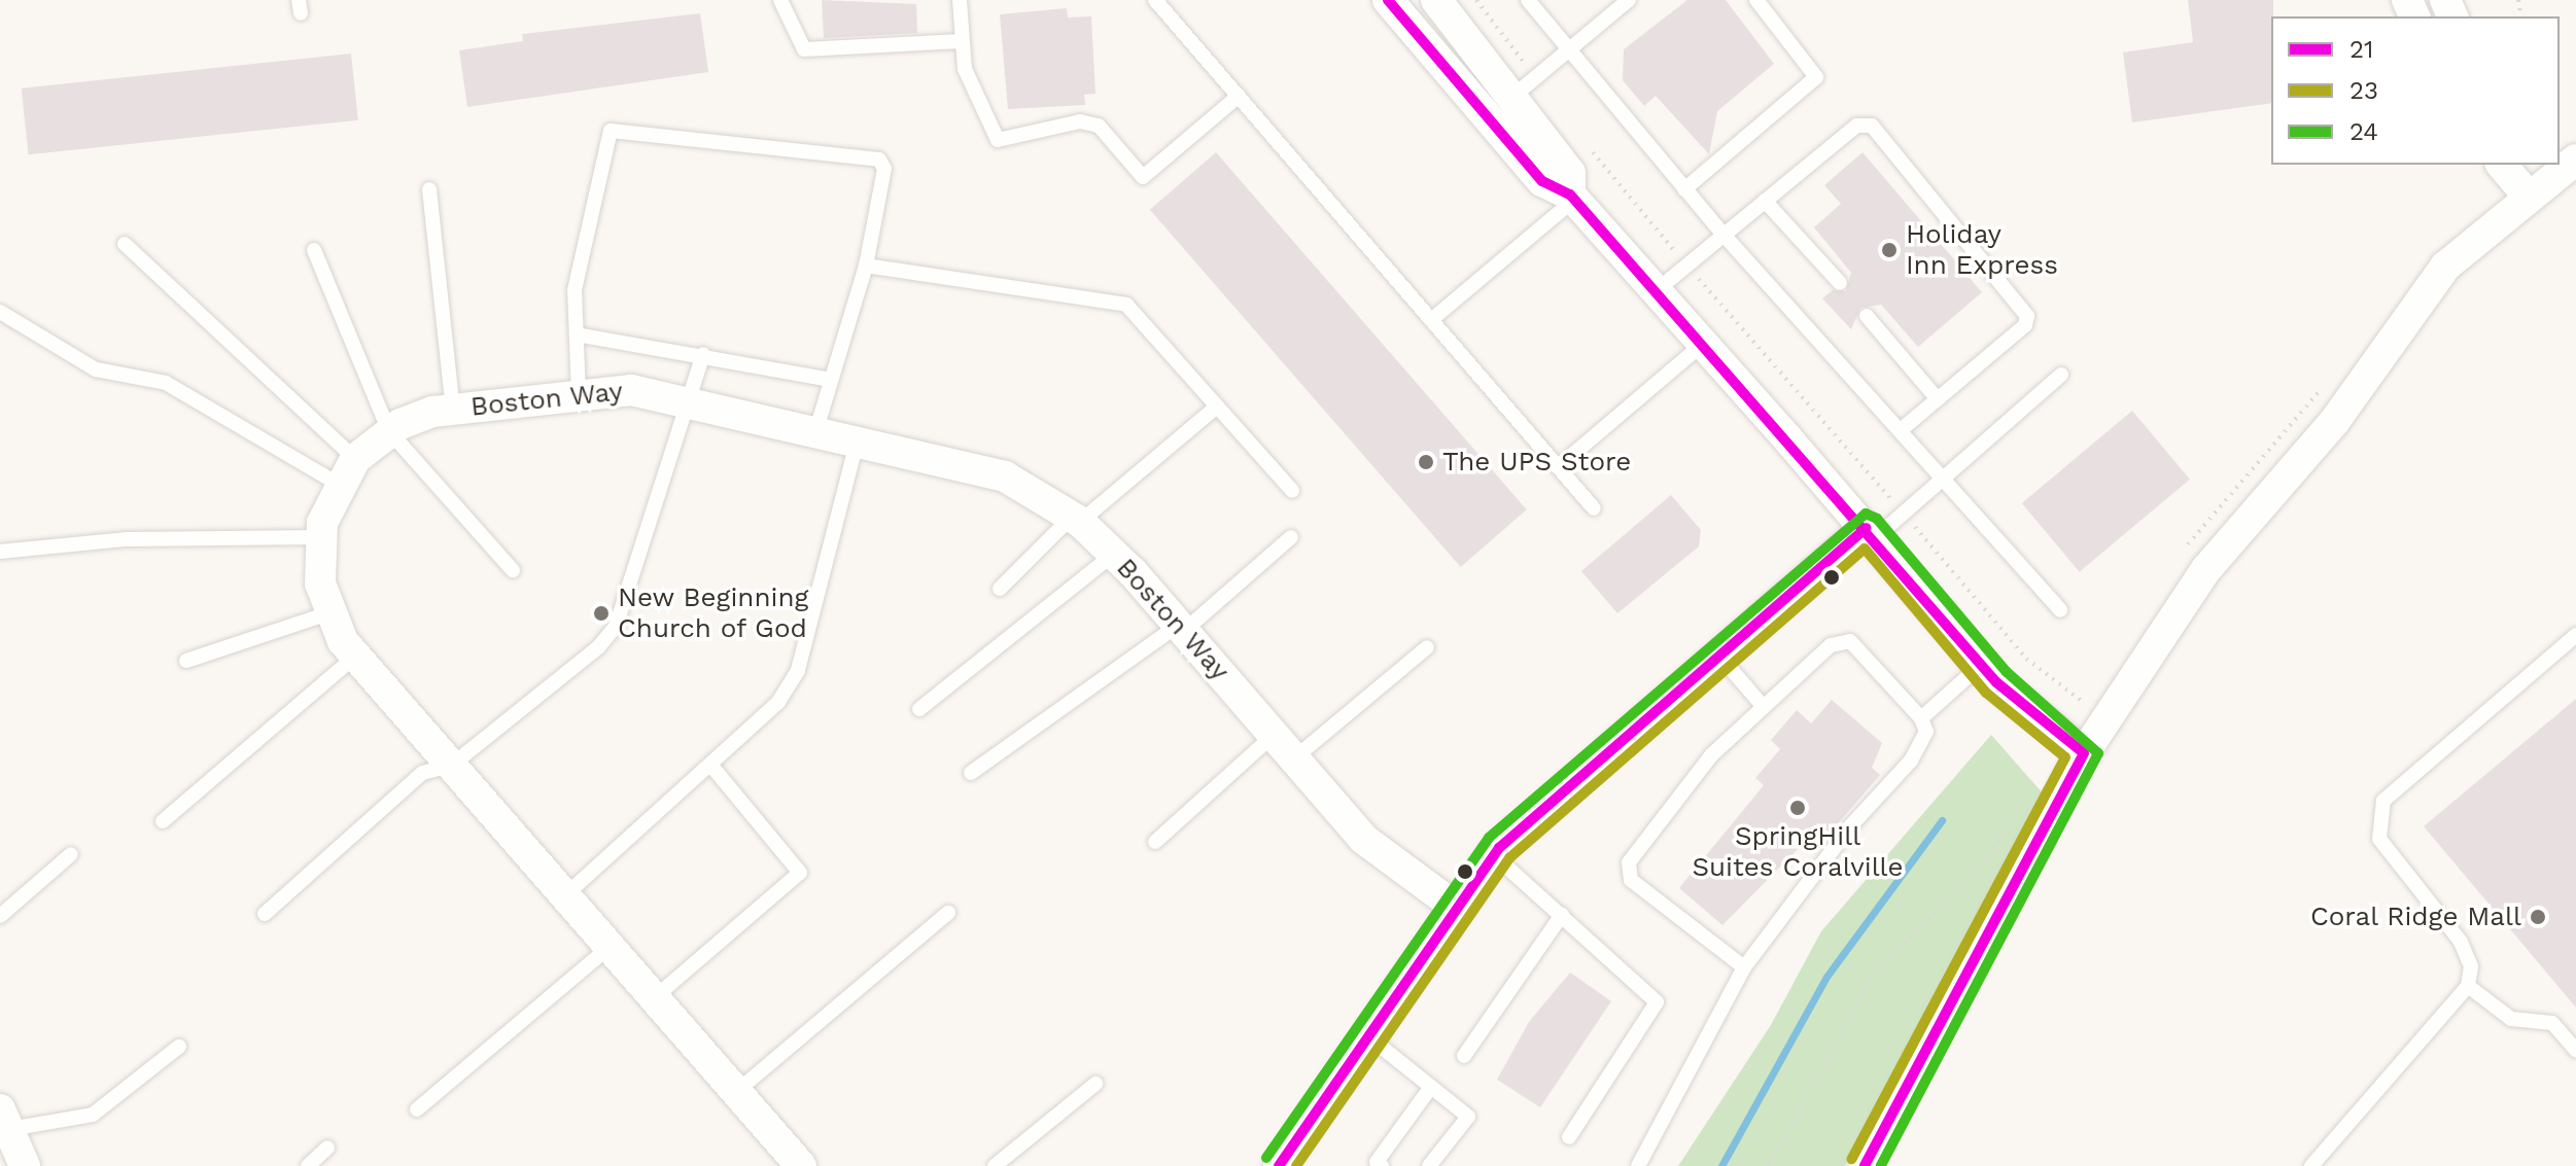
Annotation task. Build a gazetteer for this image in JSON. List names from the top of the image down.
{
  "streets": {
    "street": ["Boston Way"]
  },
  "places": [
    "Holiday Inn Express",
    "The UPS Store",
    "New Beginning Church of God",
    "SpringHill Suites Coralville",
    "Coral Ridge Mall"
  ],
  "lines": ["transit line 21", "transit line 24", "transit line 23"],
  "legend": ["21", "23", "24"]
}
